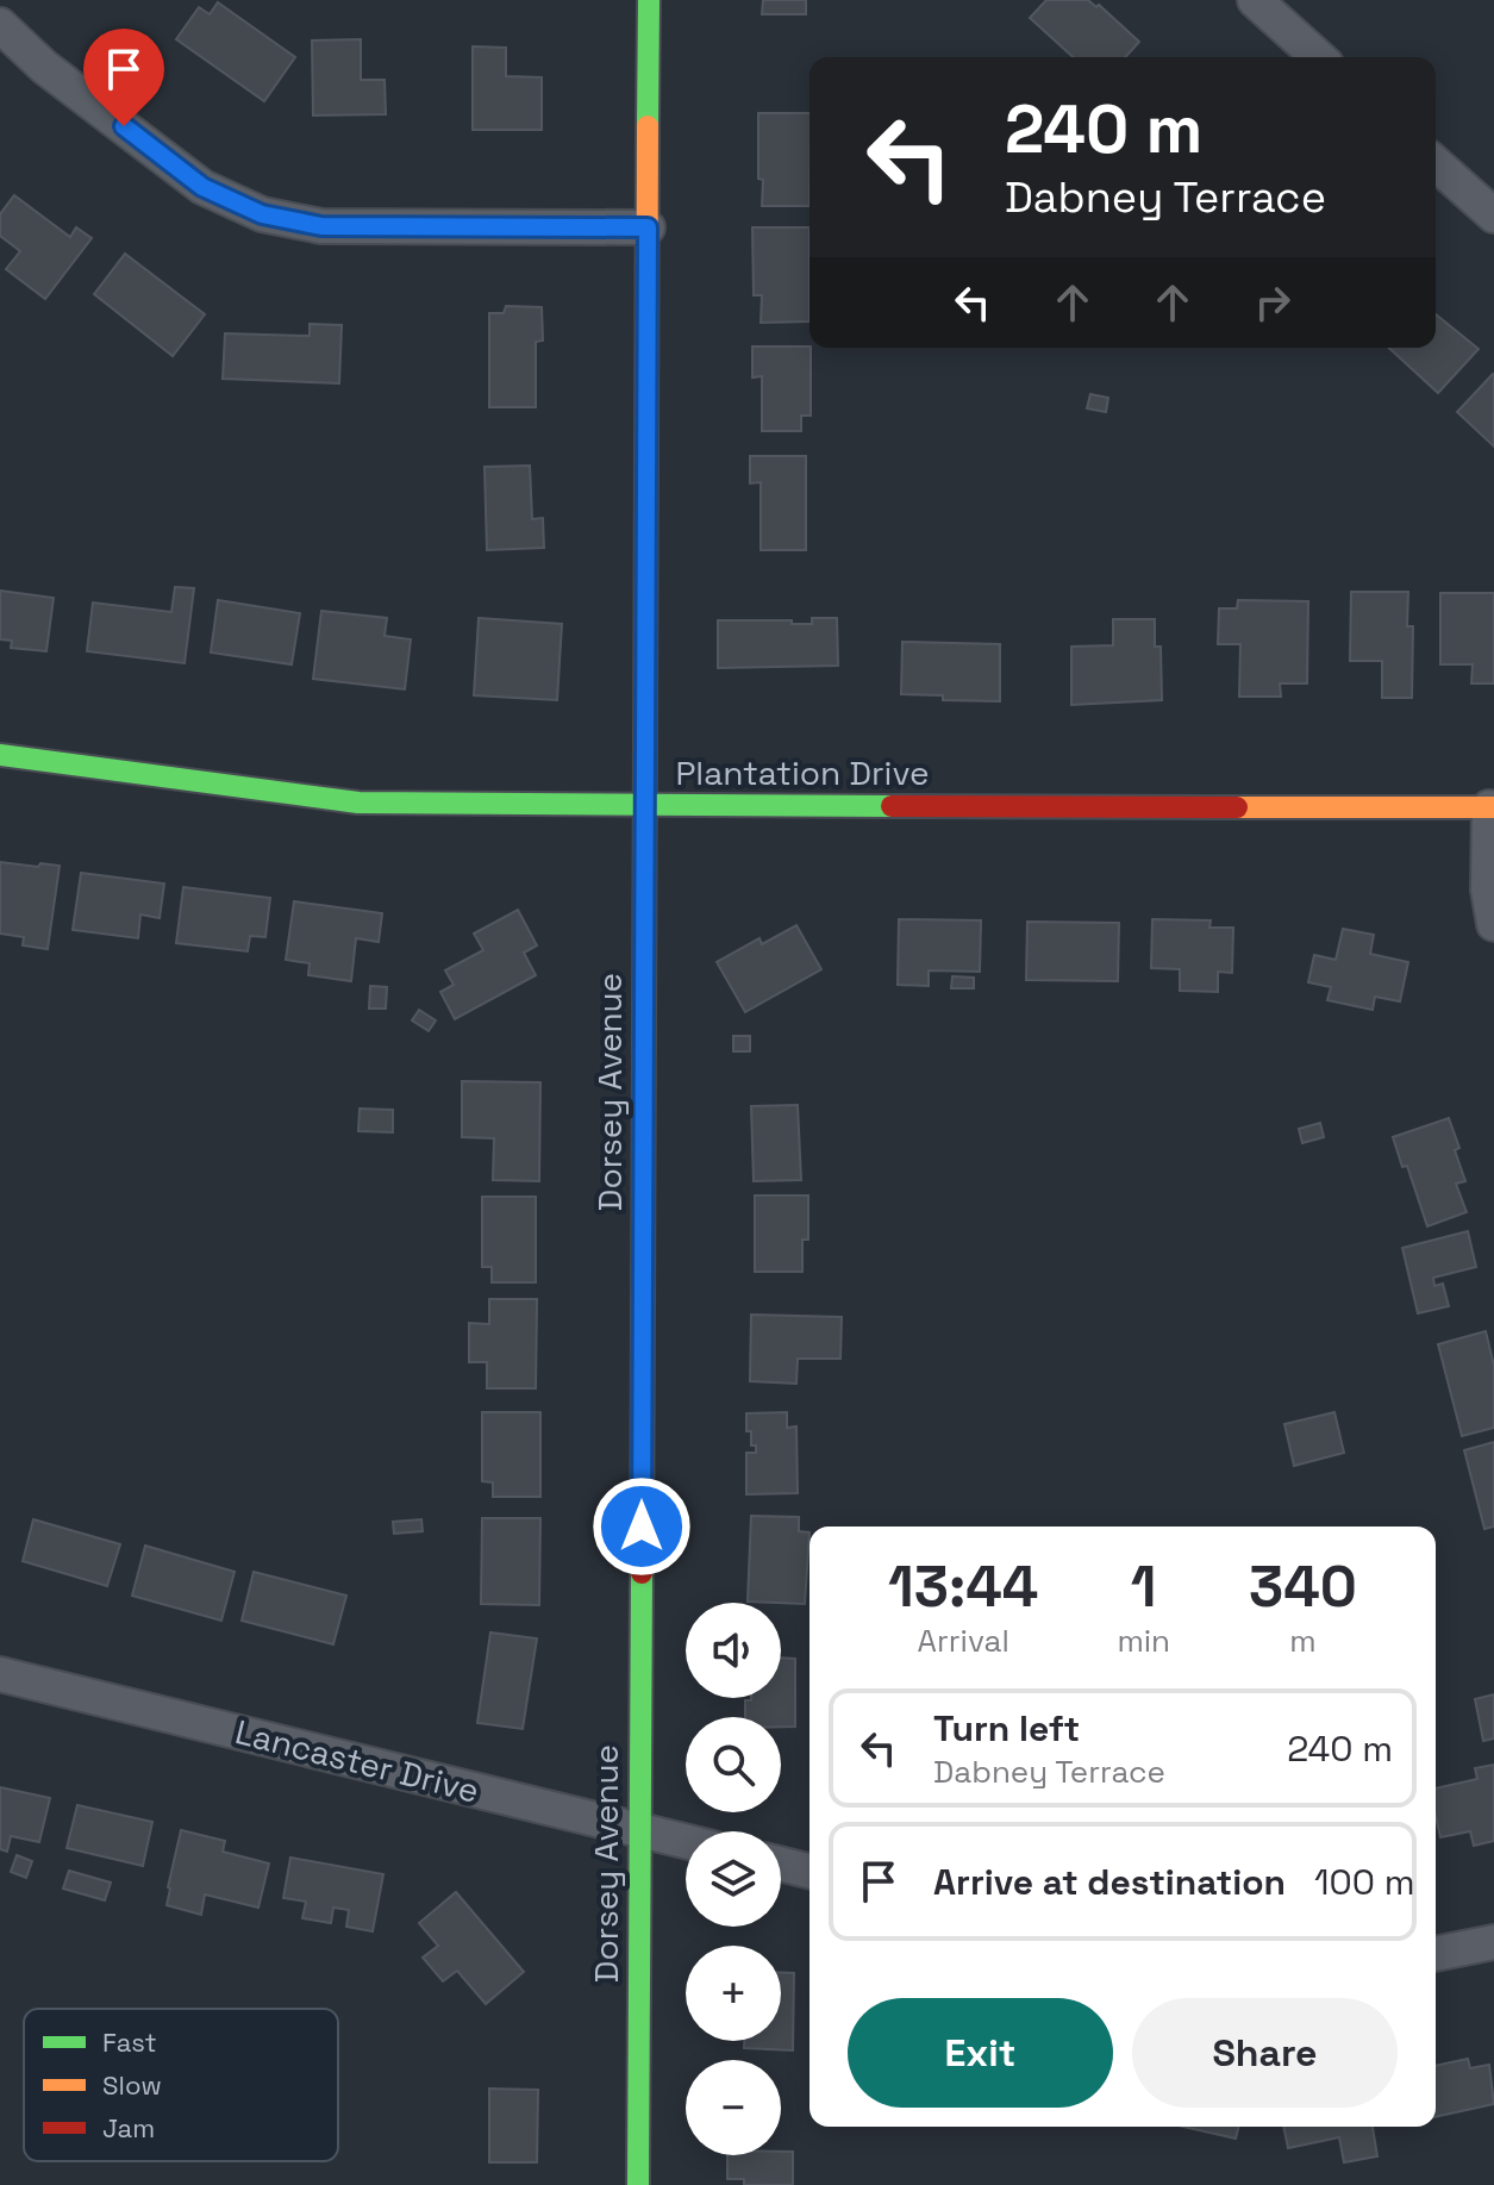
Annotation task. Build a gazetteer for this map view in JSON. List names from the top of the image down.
{
  "streets": {
    "street": ["Plantation Drive", "Dorsey Avenue", "Lancaster Drive"]
  },
  "crossings": [
    ["Plantation Drive", "Dorsey Avenue"],
    ["Dorsey Avenue", "Lancaster Drive"]
  ],
  "legend": ["Fast", "Slow", "Jam"],
  "page": {
    "turn": ["240 m", "Dabney Terrace"],
    "eta": [
      "13:44",
      "Arrival",
      "1",
      "min",
      "340",
      "m"
    ],
    "map_buttons": ["+", "−"],
    "list": [
      {
        "name": "Turn left",
        "note": "Dabney Terrace",
        "value": "240 m"
      },
      {
        "name": "Arrive at destination",
        "value": "100 m"
      }
    ],
    "buttons": ["Exit", "Share"]
  }
}
